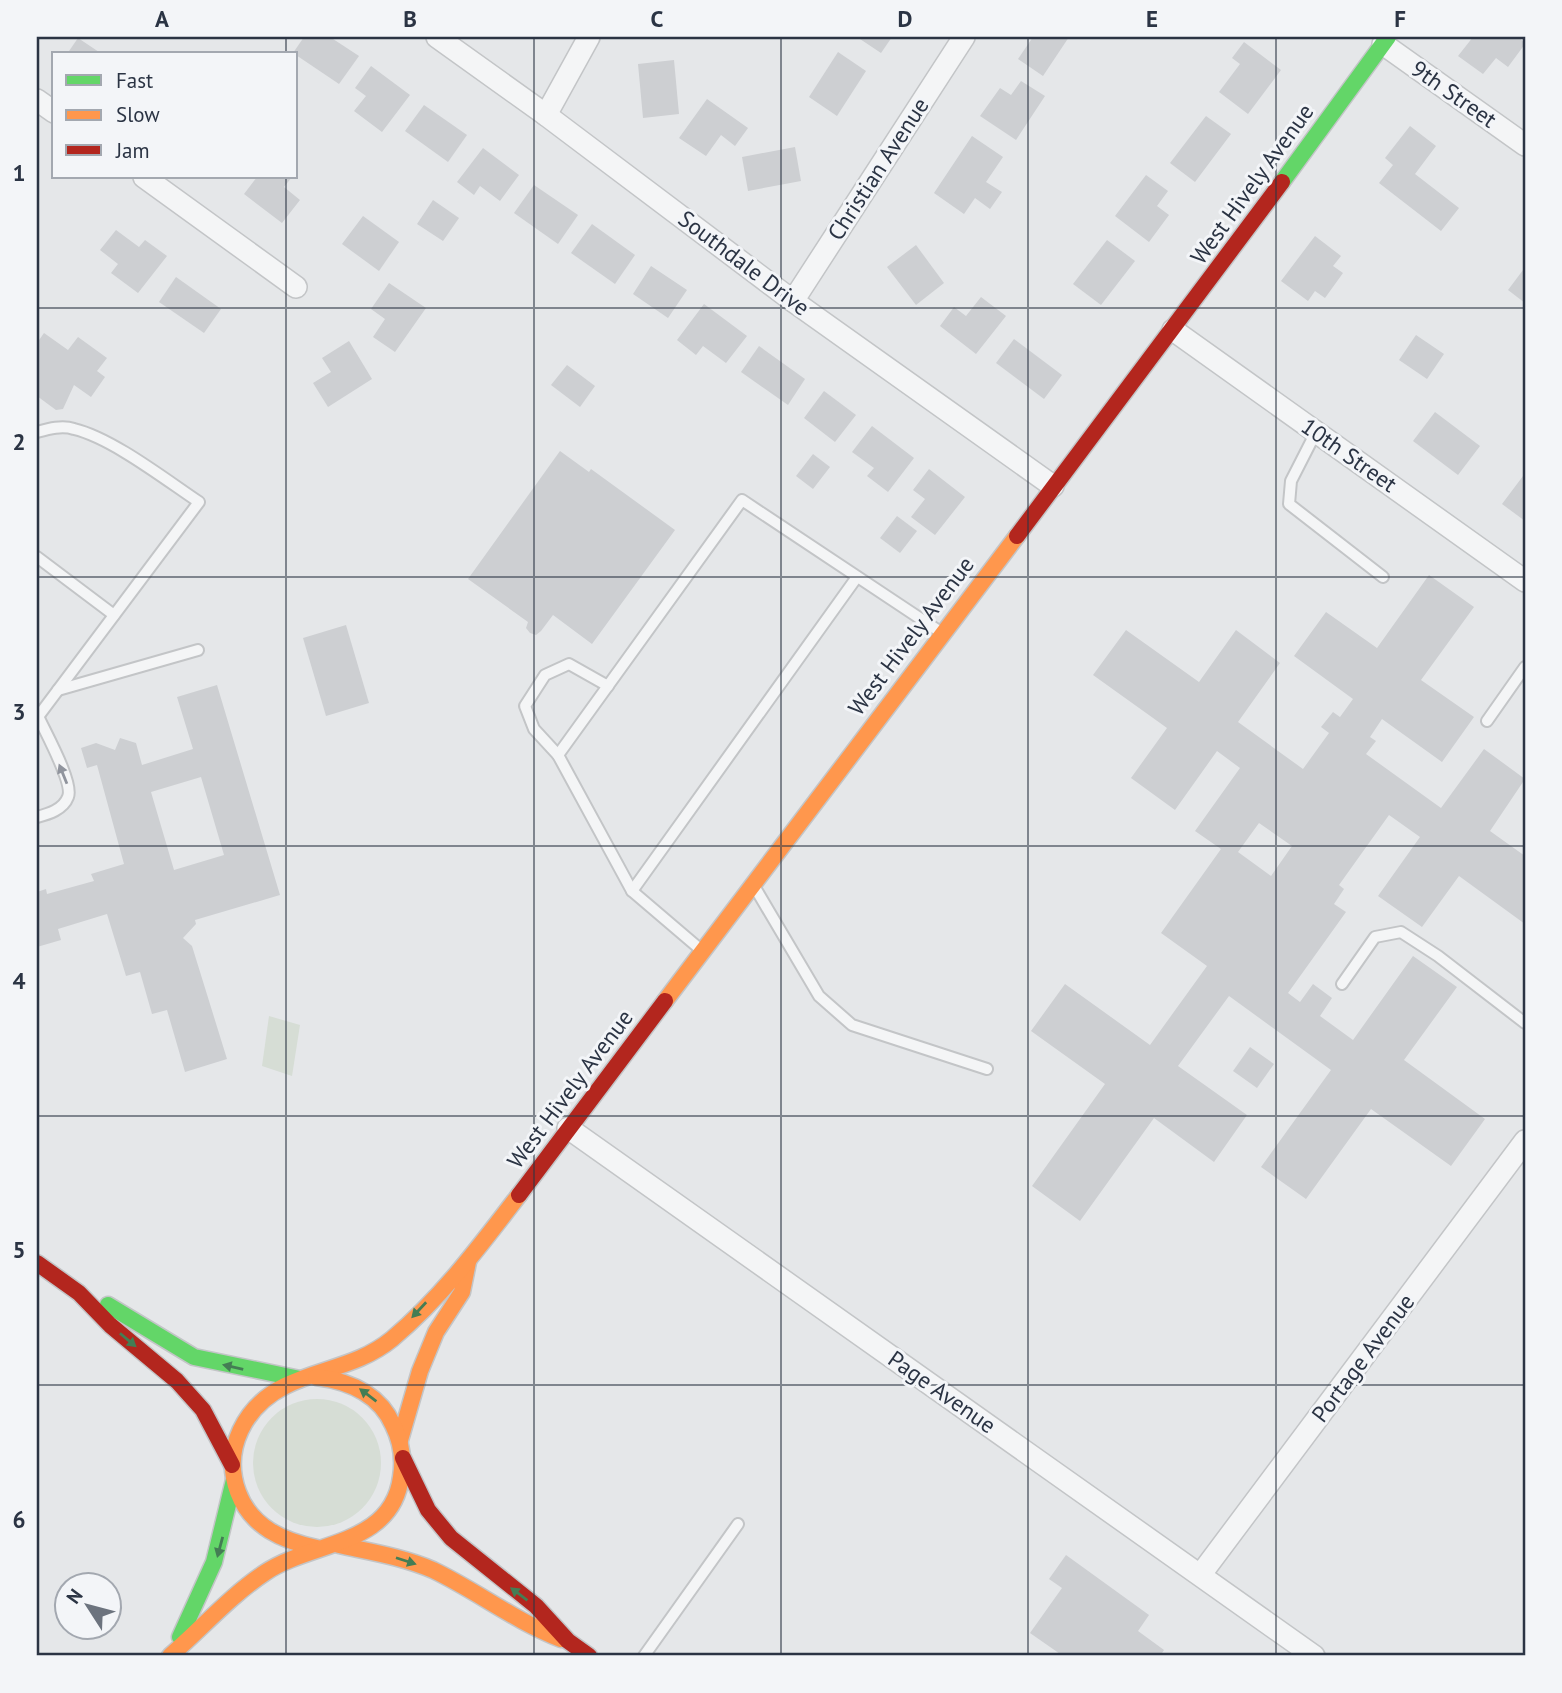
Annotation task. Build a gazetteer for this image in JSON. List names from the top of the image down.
{
  "streets": {
    "street": [
      "9th Street",
      "Christian Avenue",
      "West Hively Avenue",
      "Southdale Drive",
      "10th Street",
      "Portage Avenue",
      "Page Avenue"
    ]
  },
  "crossings": [
    ["9th Street", "West Hively Avenue"],
    ["Christian Avenue", "Southdale Drive"],
    ["West Hively Avenue", "Southdale Drive"],
    ["West Hively Avenue", "10th Street"],
    ["West Hively Avenue", "Page Avenue"],
    ["Portage Avenue", "Page Avenue"]
  ],
  "legend": ["Fast", "Slow", "Jam"],
  "north": "top left",
  "grid": {
    "columns": [
      "A",
      "B",
      "C",
      "D",
      "E",
      "F"
    ],
    "rows": [
      "1",
      "2",
      "3",
      "4",
      "5",
      "6"
    ]
  }
}
